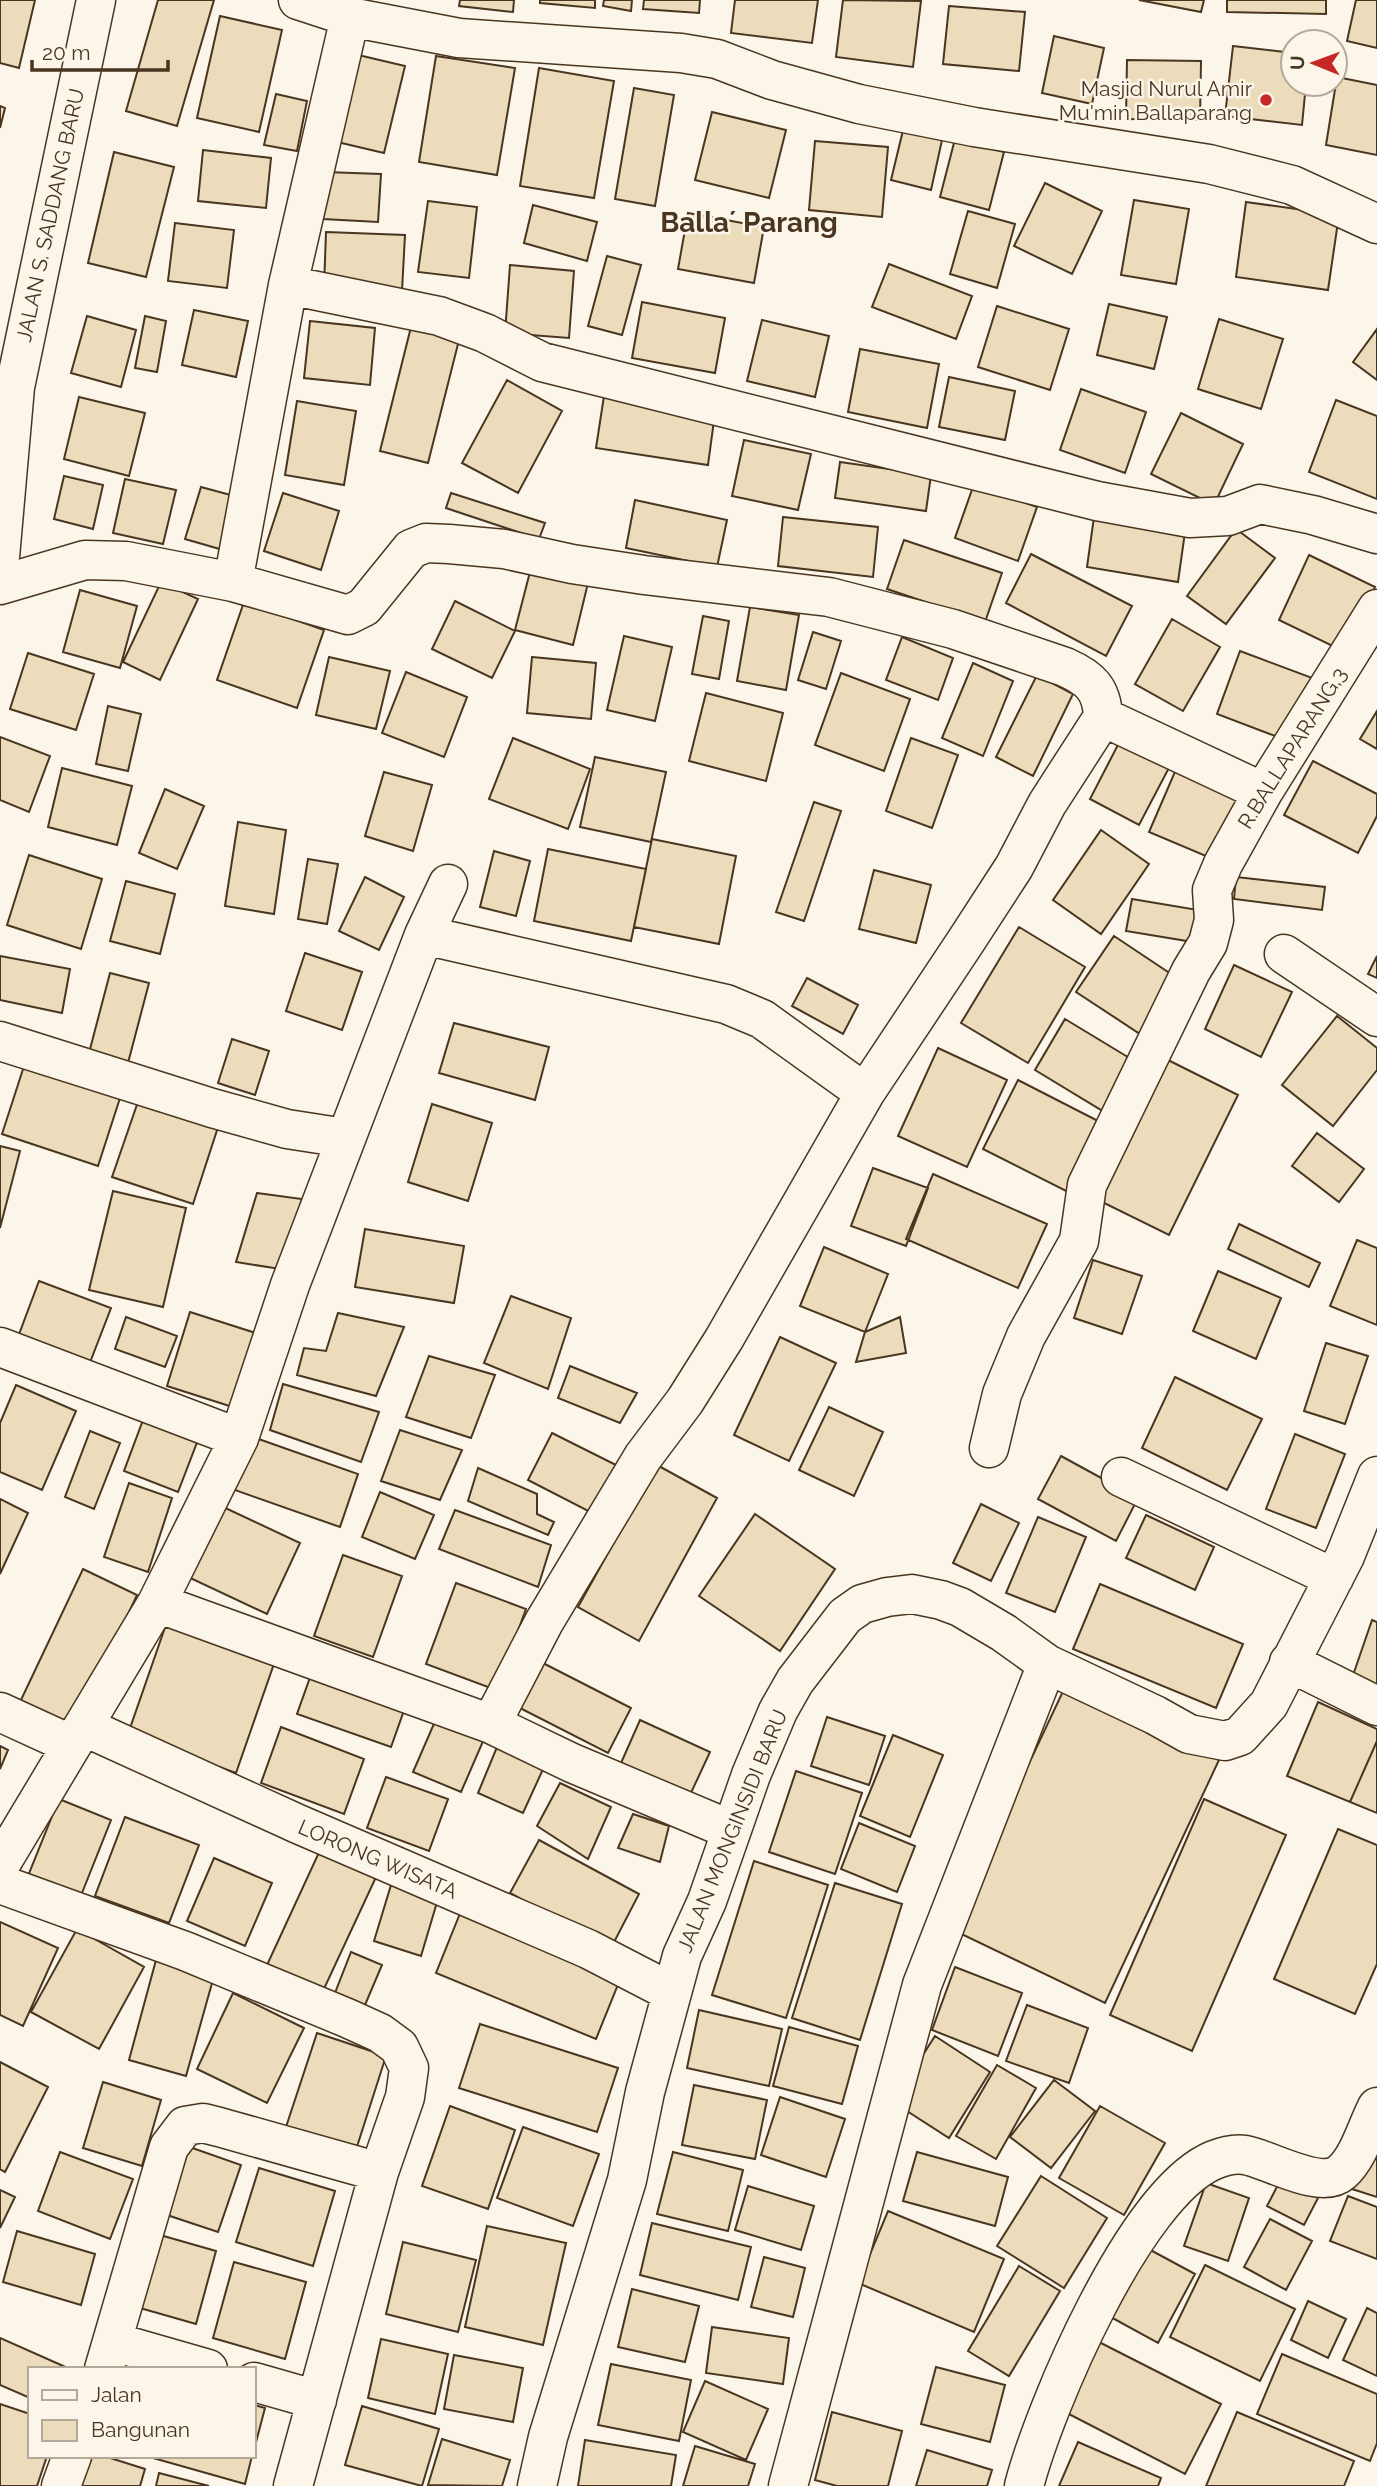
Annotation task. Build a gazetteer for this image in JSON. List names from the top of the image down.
{
  "streets": {
    "street": [
      "JALAN S. SADDANG BARU",
      "R.BALLAPARANG,3",
      "JALAN MONGINSIDI BARU",
      "LORONG WISATA"
    ]
  },
  "crossings": [
    ["JALAN MONGINSIDI BARU", "LORONG WISATA"]
  ],
  "districts": ["Ballaʼ Parang"],
  "places": ["Masjid Nurul Amir Mu'min Ballaparang"],
  "legend": ["Jalan", "Bangunan"],
  "scale_bar": "20 m",
  "north": "left"
}
